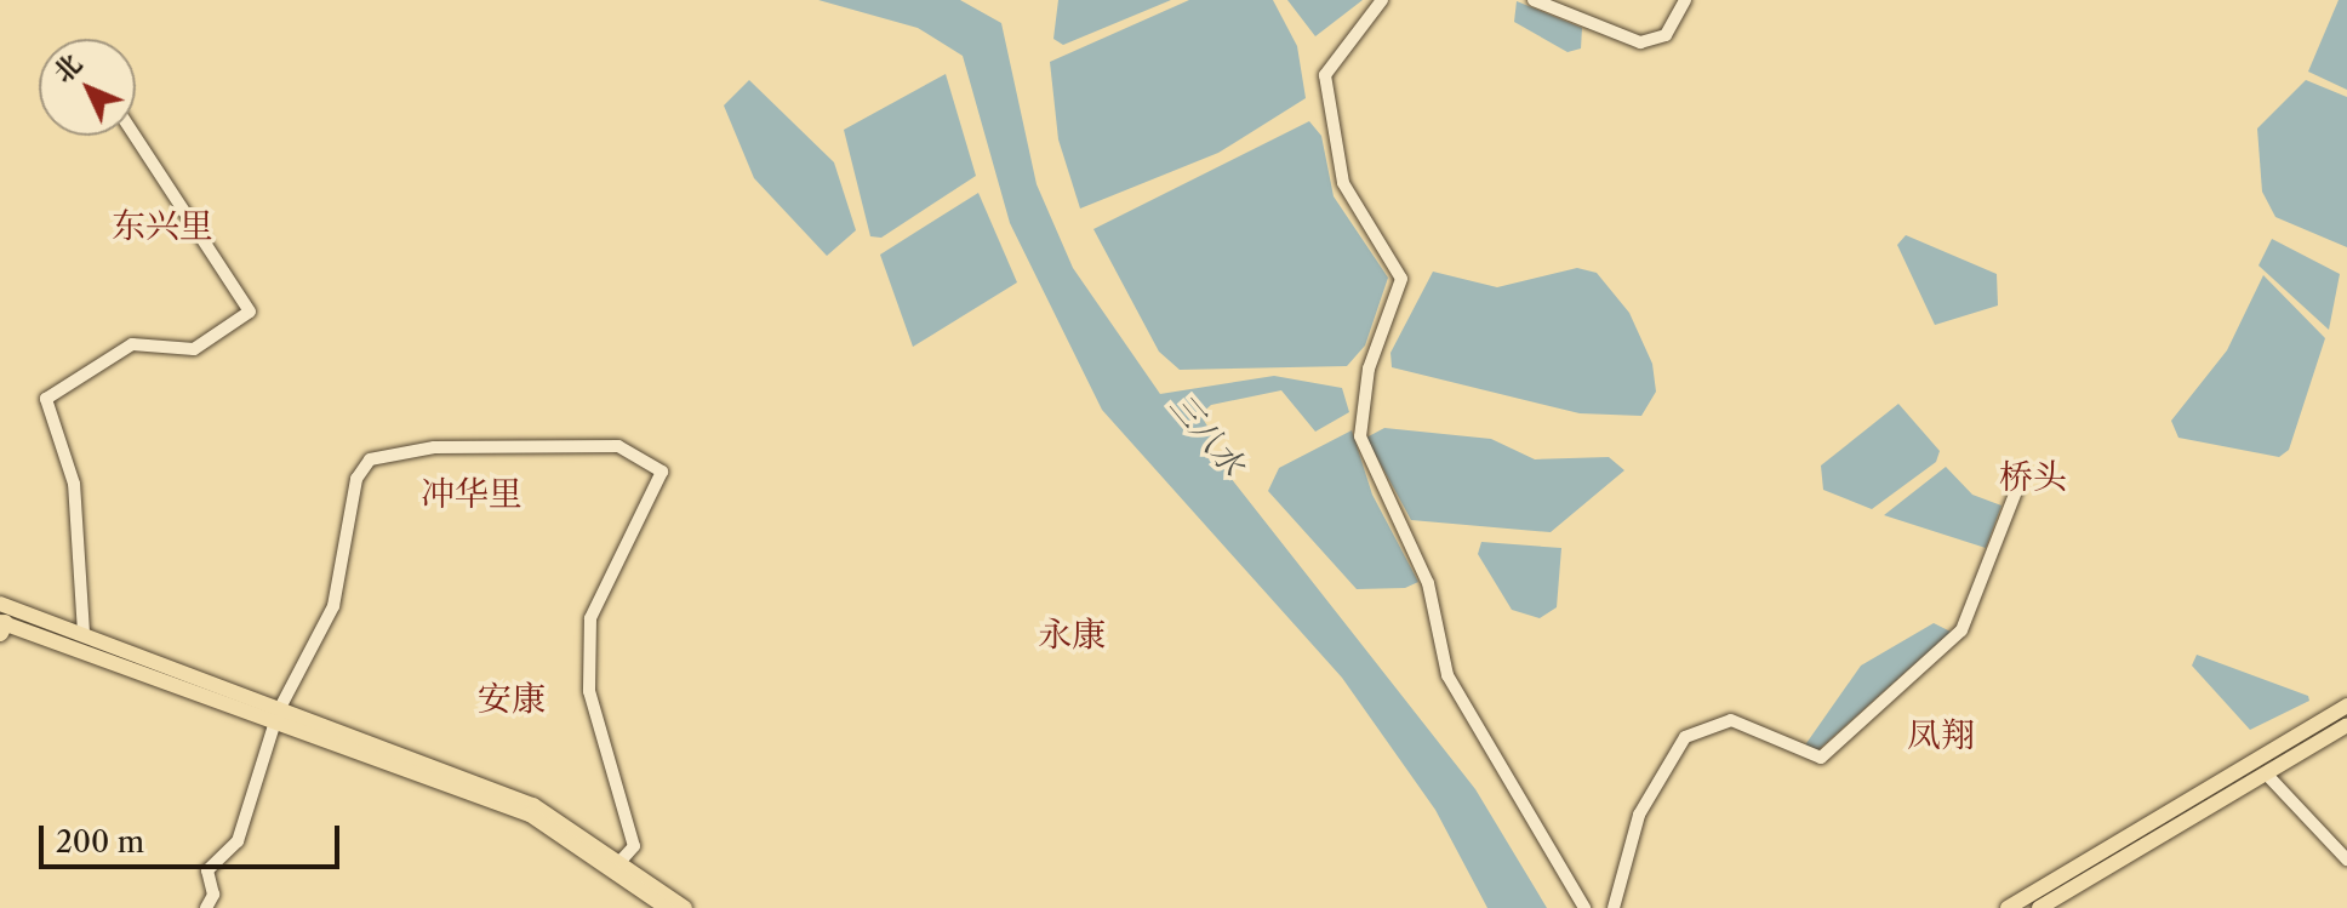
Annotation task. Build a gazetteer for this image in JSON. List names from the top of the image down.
{
  "districts": [
    "东兴里",
    "桥头",
    "冲华里",
    "永康",
    "安康",
    "凤翔"
  ],
  "water": ["三八水"],
  "scale_bar": "200 m",
  "north": "top left"
}
